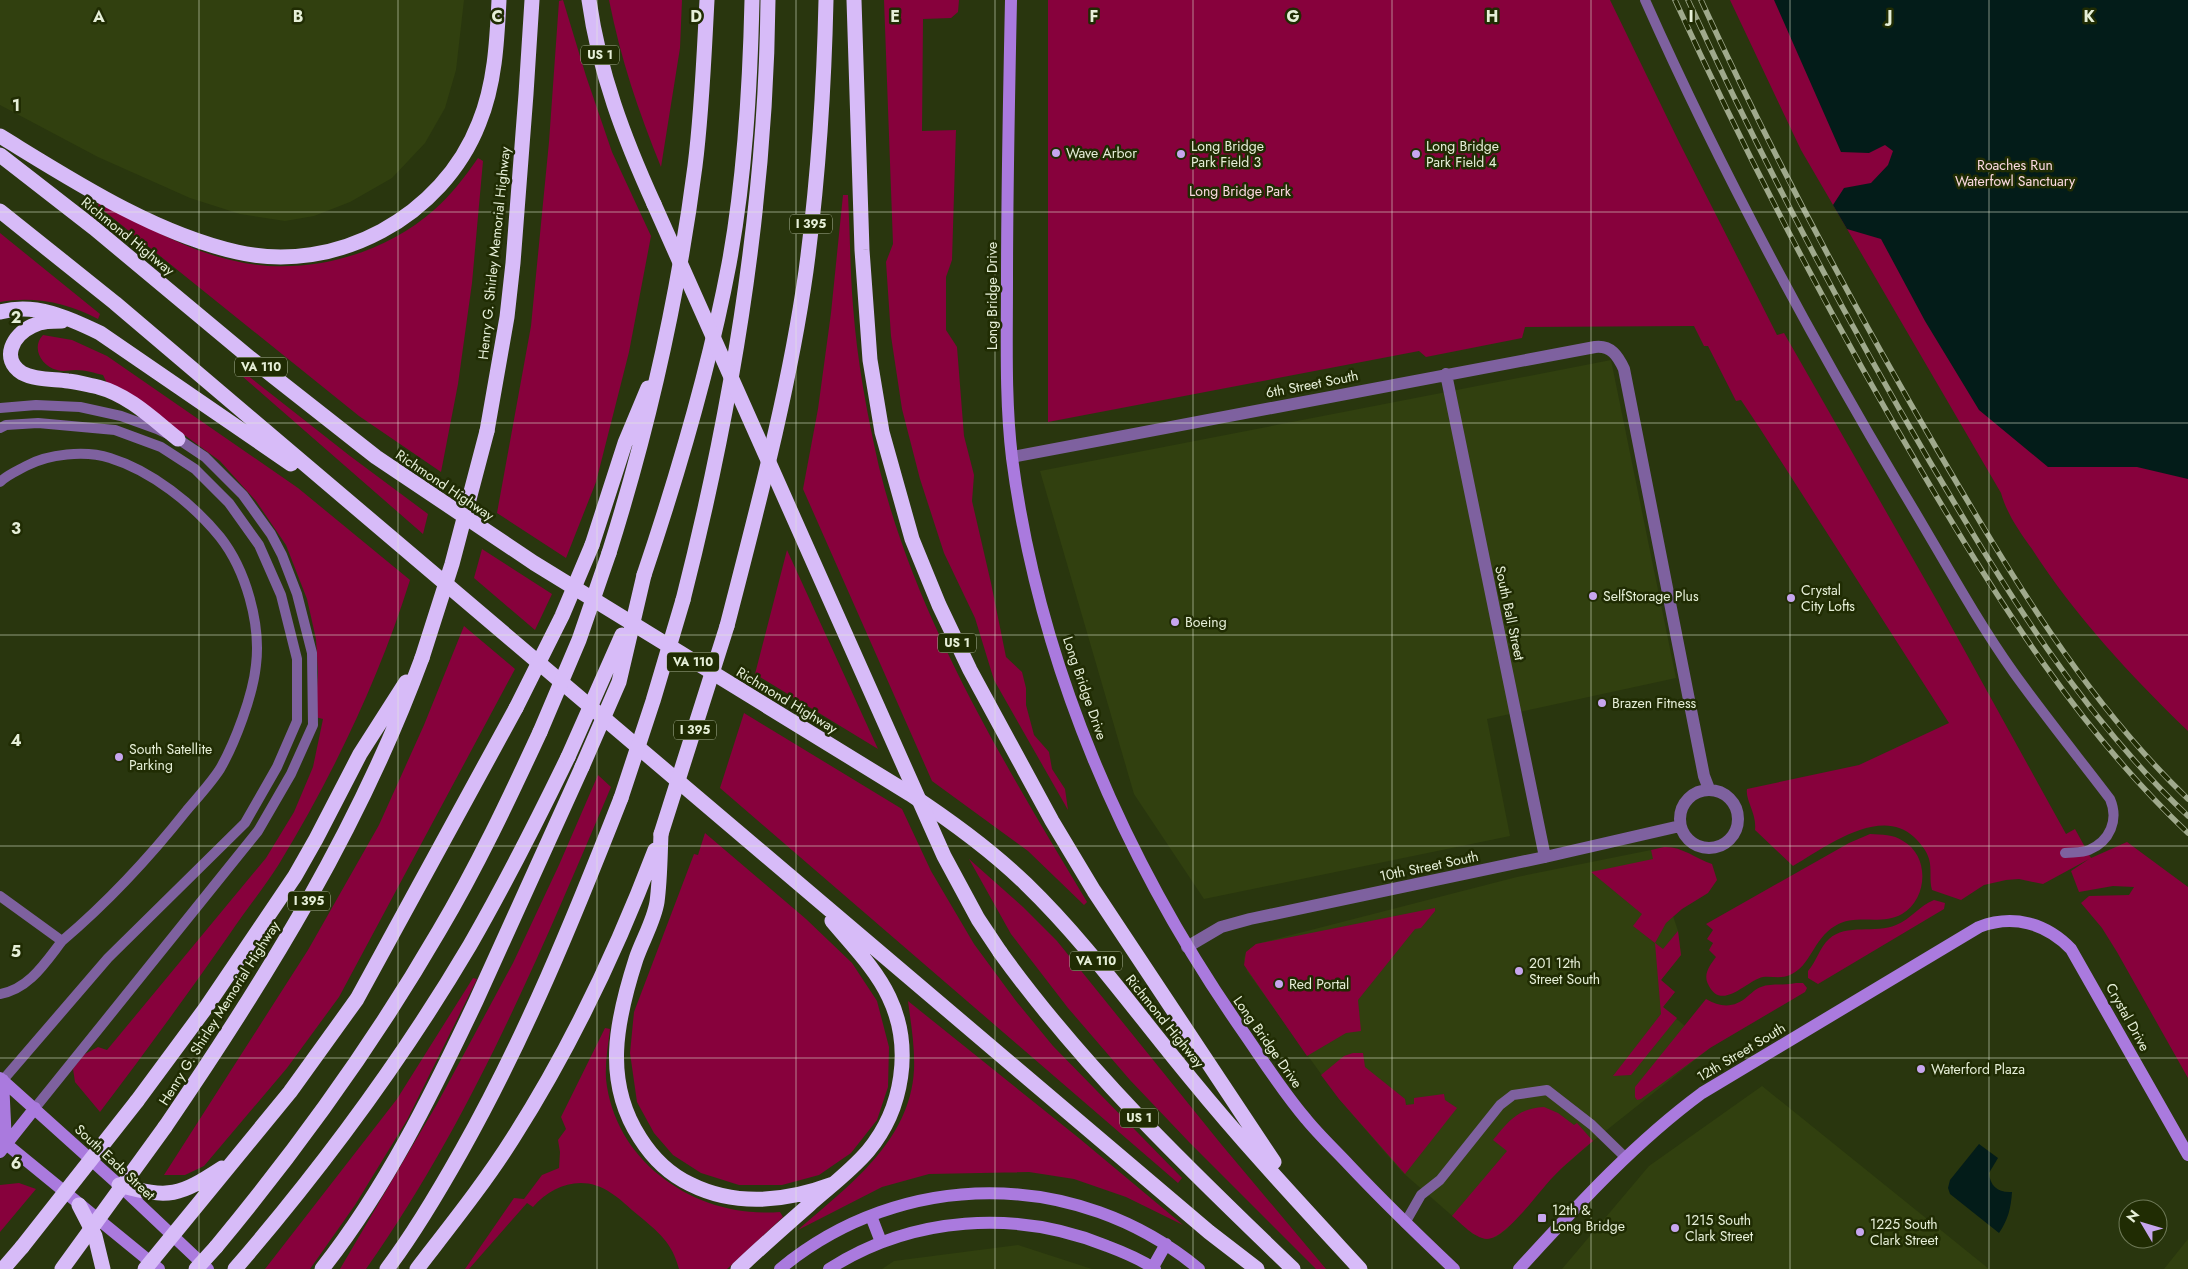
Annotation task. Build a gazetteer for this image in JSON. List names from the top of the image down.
{
  "streets": {
    "highway": [
      "US 1",
      "I 395",
      "Richmond Highway",
      "Henry G. Shirley Memorial Highway",
      "VA 110"
    ],
    "street": [
      "Long Bridge Drive",
      "6th Street South",
      "South Ball Street",
      "10th Street South",
      "Crystal Drive",
      "12th Street South",
      "South Eads Street"
    ]
  },
  "crossings": [
    ["US 1", "Richmond Highway"],
    ["Long Bridge Drive", "6th Street South"],
    ["Long Bridge Drive", "10th Street South"],
    ["6th Street South", "South Ball Street"],
    ["6th Street South", "10th Street South"],
    ["South Ball Street", "10th Street South"],
    ["Crystal Drive", "12th Street South"]
  ],
  "parks": ["Roaches Run Waterfowl Sanctuary", "Long Bridge Park"],
  "places": {
    "other": [
      "Wave Arbor",
      "Long Bridge Park Field 3",
      "Long Bridge Park Field 4",
      "SelfStorage Plus",
      "Crystal City Lofts",
      "Boeing",
      "Brazen Fitness",
      "South Satellite Parking",
      "201 12th Street South",
      "Red Portal",
      "Waterford Plaza",
      "1215 South Clark Street",
      "1225 South Clark Street"
    ],
    "transit": ["12th & Long Bridge"]
  },
  "north": "top left",
  "grid": {
    "columns": [
      "A",
      "B",
      "C",
      "D",
      "E",
      "F",
      "G",
      "H",
      "I",
      "J",
      "K"
    ],
    "rows": [
      "1",
      "2",
      "3",
      "4",
      "5",
      "6"
    ]
  }
}
